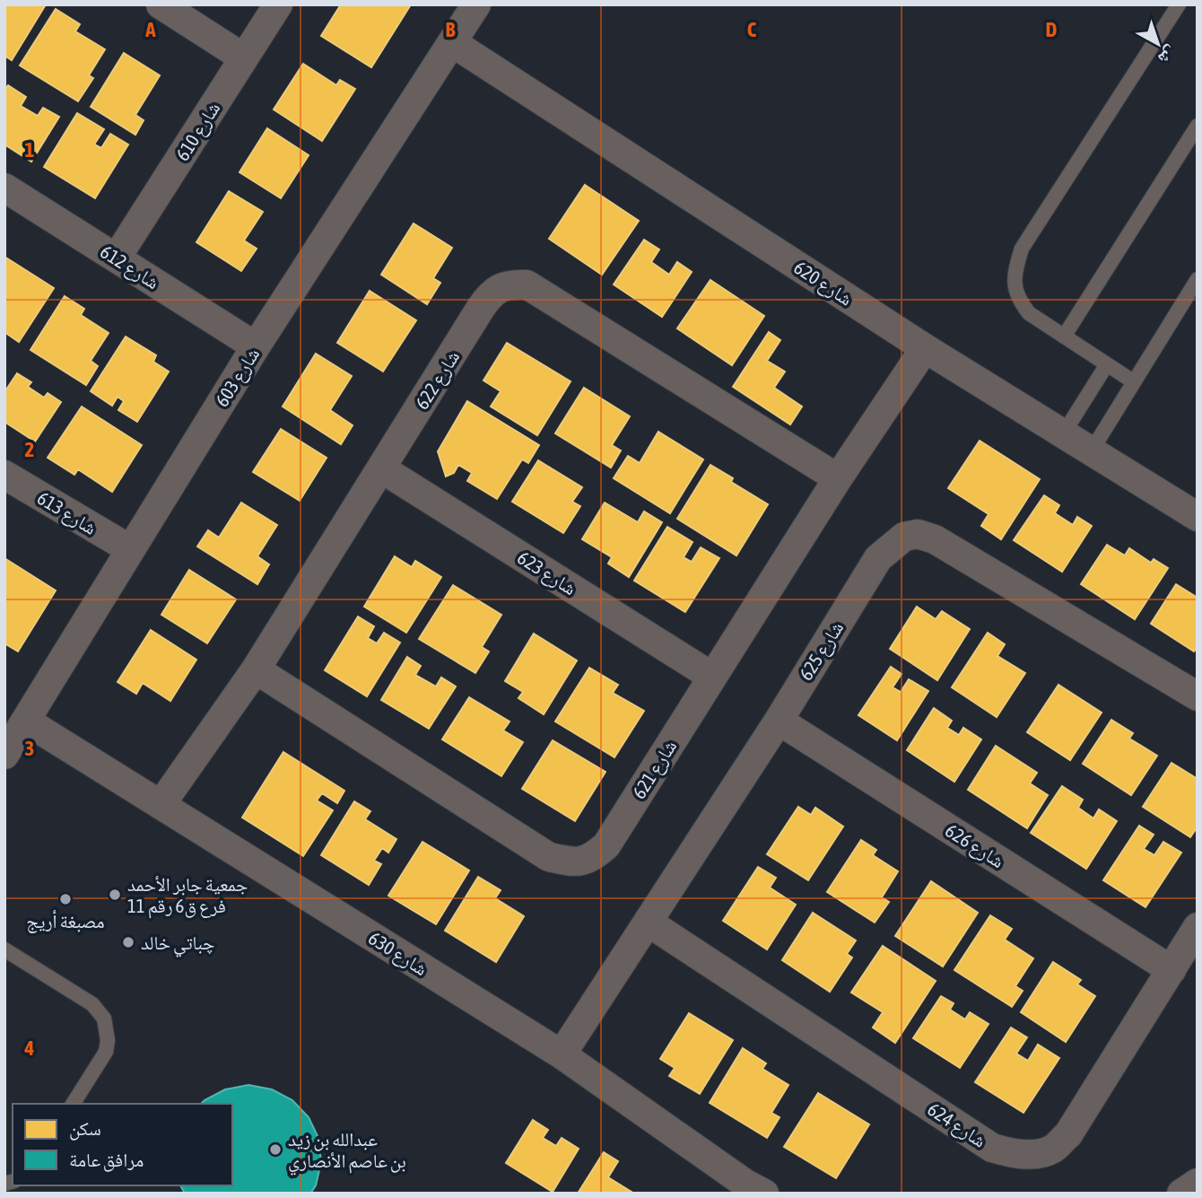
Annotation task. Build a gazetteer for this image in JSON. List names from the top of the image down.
{
  "streets": {
    "street": [
      "شارع 610",
      "شارع 612",
      "شارع 620",
      "شارع 603",
      "شارع 622",
      "شارع 613",
      "شارع 623",
      "شارع 625",
      "شارع 621",
      "شارع 626",
      "شارع 630",
      "شارع 624"
    ]
  },
  "crossings": [
    ["شارع 610", "شارع 612"],
    ["شارع 612", "شارع 603"],
    ["شارع 620", "شارع 603"],
    ["شارع 620", "شارع 621"],
    ["شارع 603", "شارع 613"],
    ["شارع 603", "شارع 630"],
    ["شارع 622", "شارع 623"],
    ["شارع 622", "شارع 621"],
    ["شارع 622", "شارع 630"],
    ["شارع 623", "شارع 621"],
    ["شارع 625", "شارع 626"],
    ["شارع 625", "شارع 630"],
    ["شارع 625", "شارع 624"],
    ["شارع 626", "شارع 624"]
  ],
  "places": [
    "جمعية جابر الأحمد فرع ق6 رقم 11",
    "مصبغة أريج",
    "چباتي خالد",
    "عبدالله بن زيد بن عاصم الأنصاري"
  ],
  "legend": ["سكن", "مرافق عامة"],
  "north": "bottom right",
  "grid": {
    "columns": [
      "A",
      "B",
      "C",
      "D"
    ],
    "rows": [
      "1",
      "2",
      "3",
      "4"
    ]
  }
}
